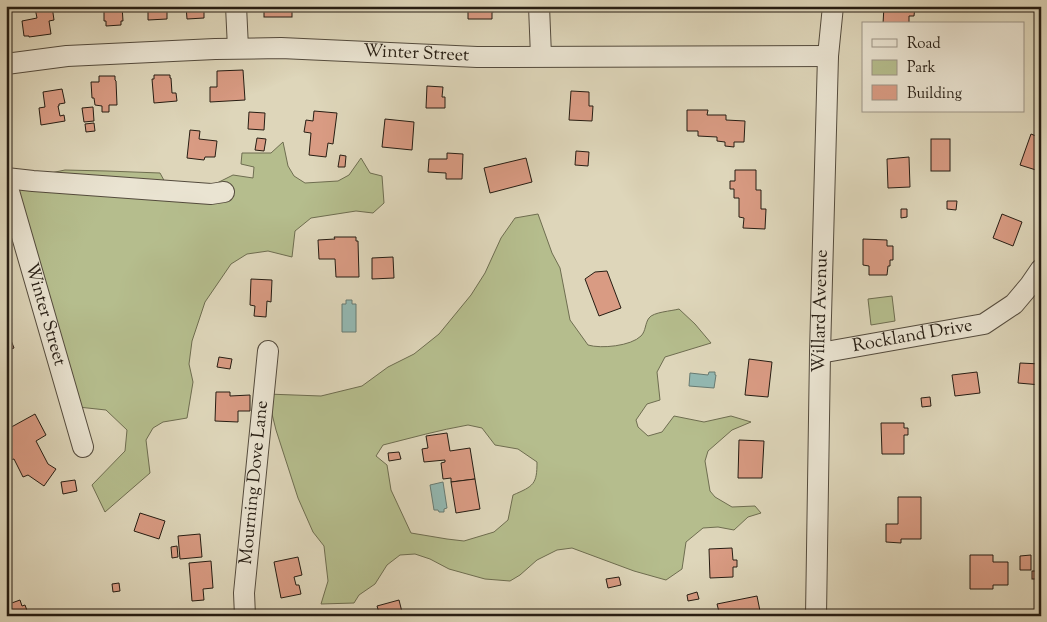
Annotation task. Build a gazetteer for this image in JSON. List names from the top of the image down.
{
  "streets": {
    "street": [
      "Winter Street",
      "Willard Avenue",
      "Rockland Drive",
      "Mourning Dove Lane"
    ]
  },
  "crossings": [
    ["Winter Street", "Willard Avenue"],
    ["Willard Avenue", "Rockland Drive"]
  ],
  "legend": ["Road", "Park", "Building"]
}
